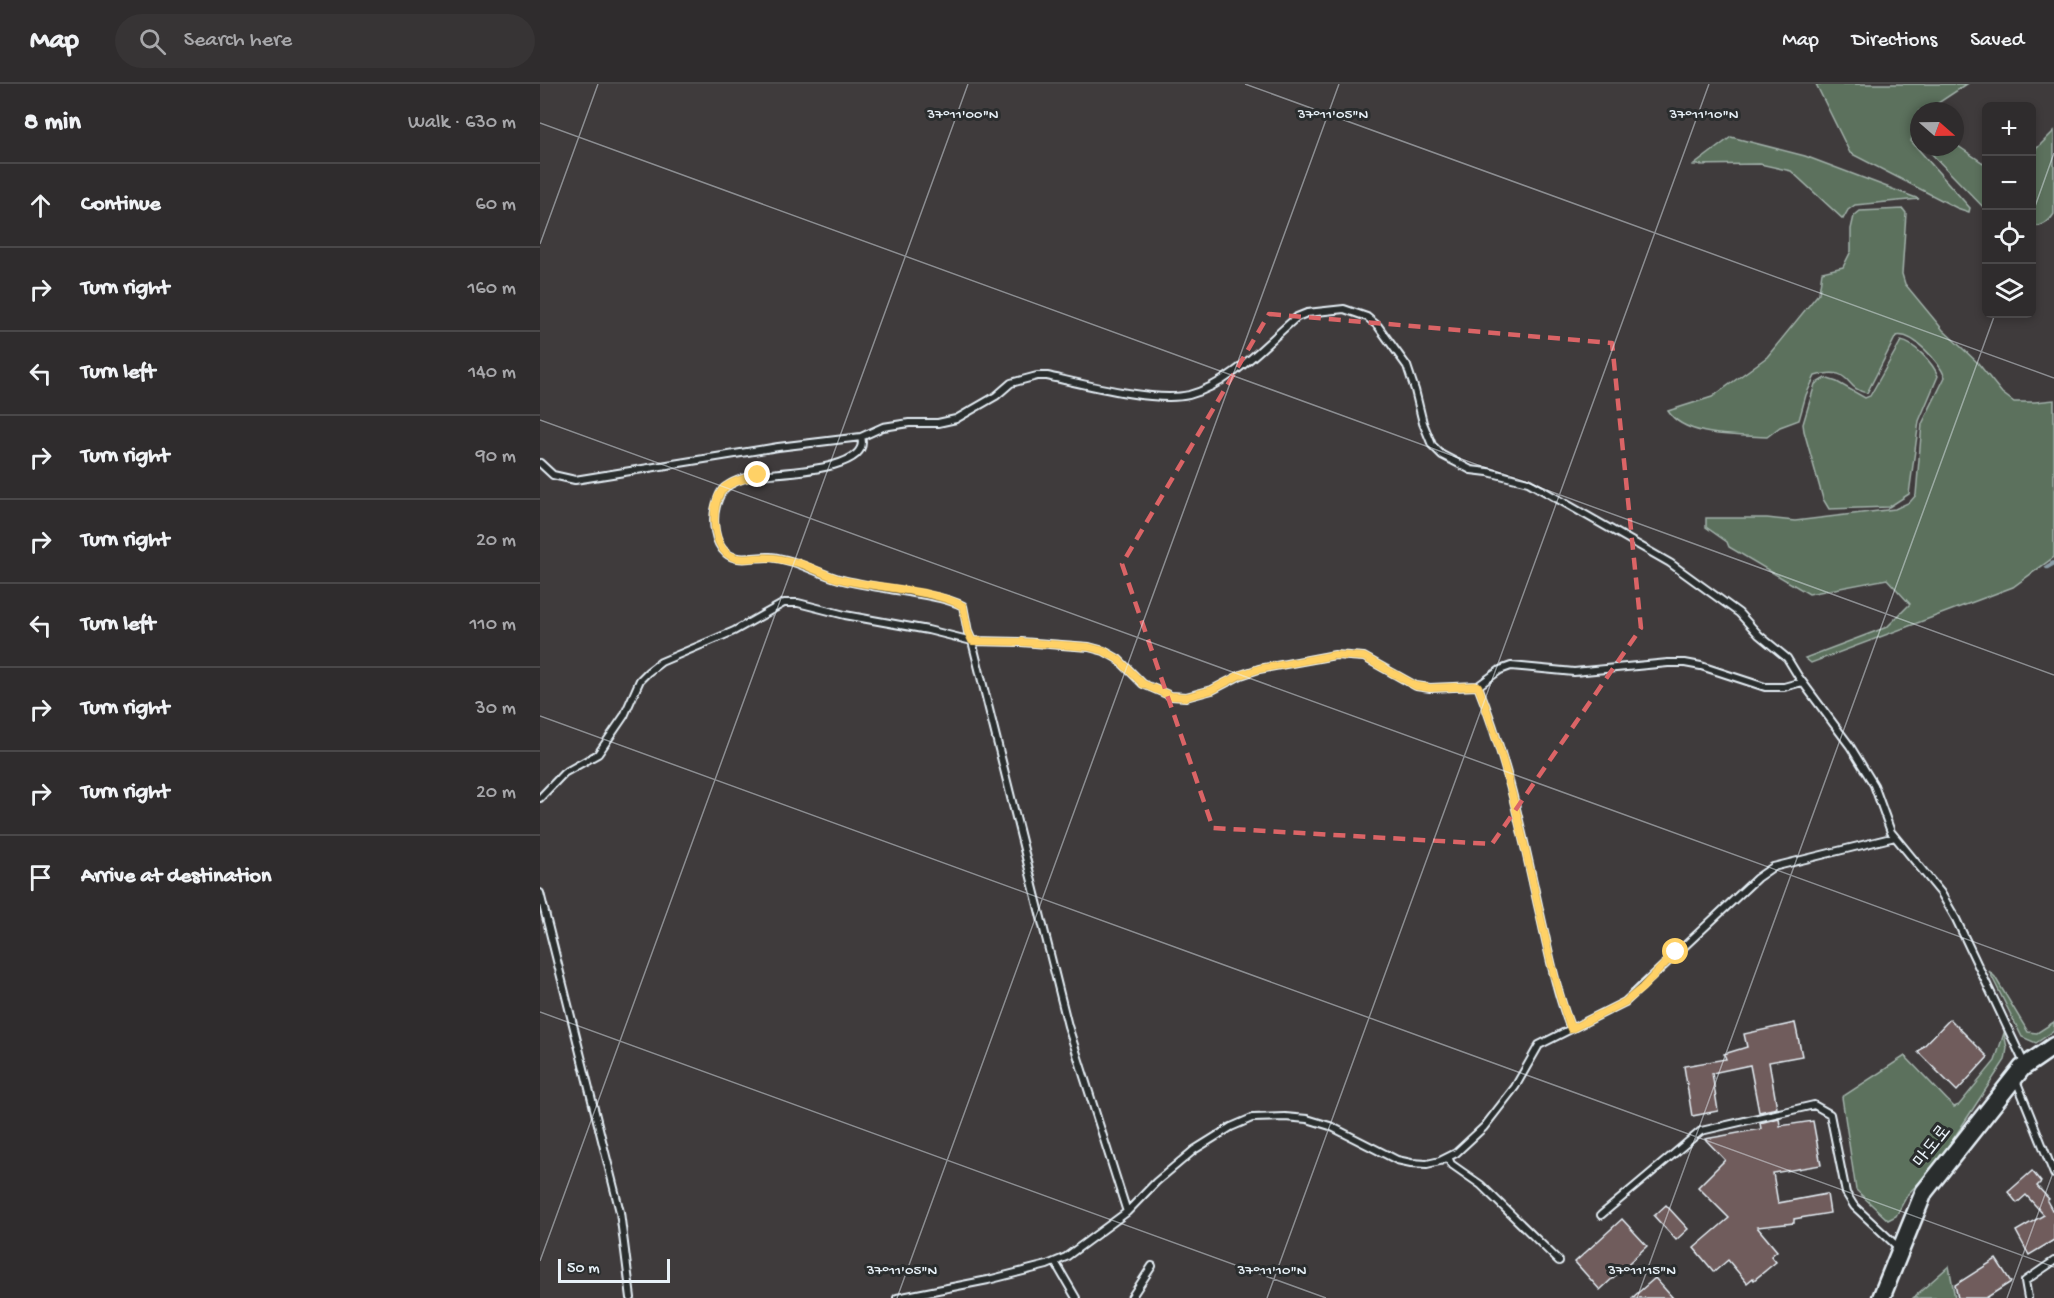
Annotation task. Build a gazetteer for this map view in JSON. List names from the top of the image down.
{
  "streets": {
    "main road": ["마도로"]
  },
  "scale_bar": "50 m",
  "north": "right",
  "page": {
    "header": "Map",
    "search": "Search here",
    "nav": ["Map", "Directions", "Saved"],
    "heading": ["8 min", "Walk · 630 m"],
    "map_buttons": ["+", "−"],
    "list": [
      ["Continue", "60 m"],
      ["Turn right", "160 m"],
      ["Turn left", "140 m"],
      ["Turn right", "90 m"],
      ["Turn right", "20 m"],
      ["Turn left", "110 m"],
      ["Turn right", "30 m"],
      ["Turn right", "20 m"],
      "Arrive at destination"
    ],
    "scale": "50 m"
  },
  "coordinates": [
    "37°11'00\"N",
    "37°11'05\"N",
    "37°11'10\"N",
    "37°11'15\"N"
  ]
}
